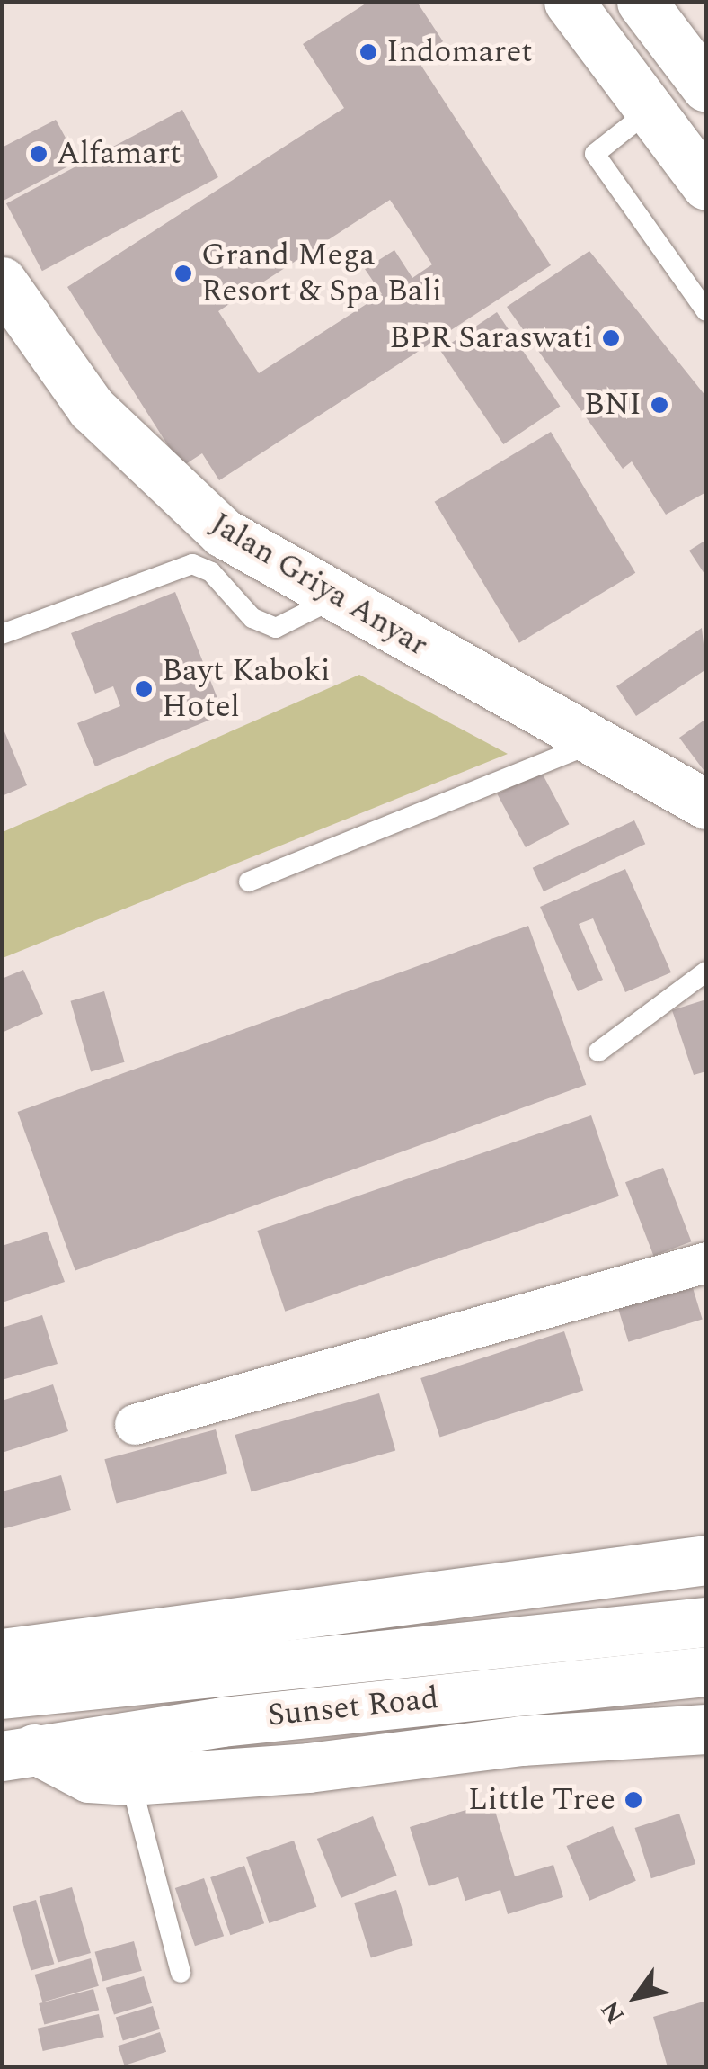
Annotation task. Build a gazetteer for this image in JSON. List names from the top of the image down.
{
  "streets": {
    "main road": ["Jalan Griya Anyar", "Sunset Road"]
  },
  "places": [
    "Indomaret",
    "Alfamart",
    "Grand Mega Resort & Spa Bali",
    "BPR Saraswati",
    "BNI",
    "Bayt Kaboki Hotel",
    "Little Tree"
  ],
  "north": "bottom left"
}
